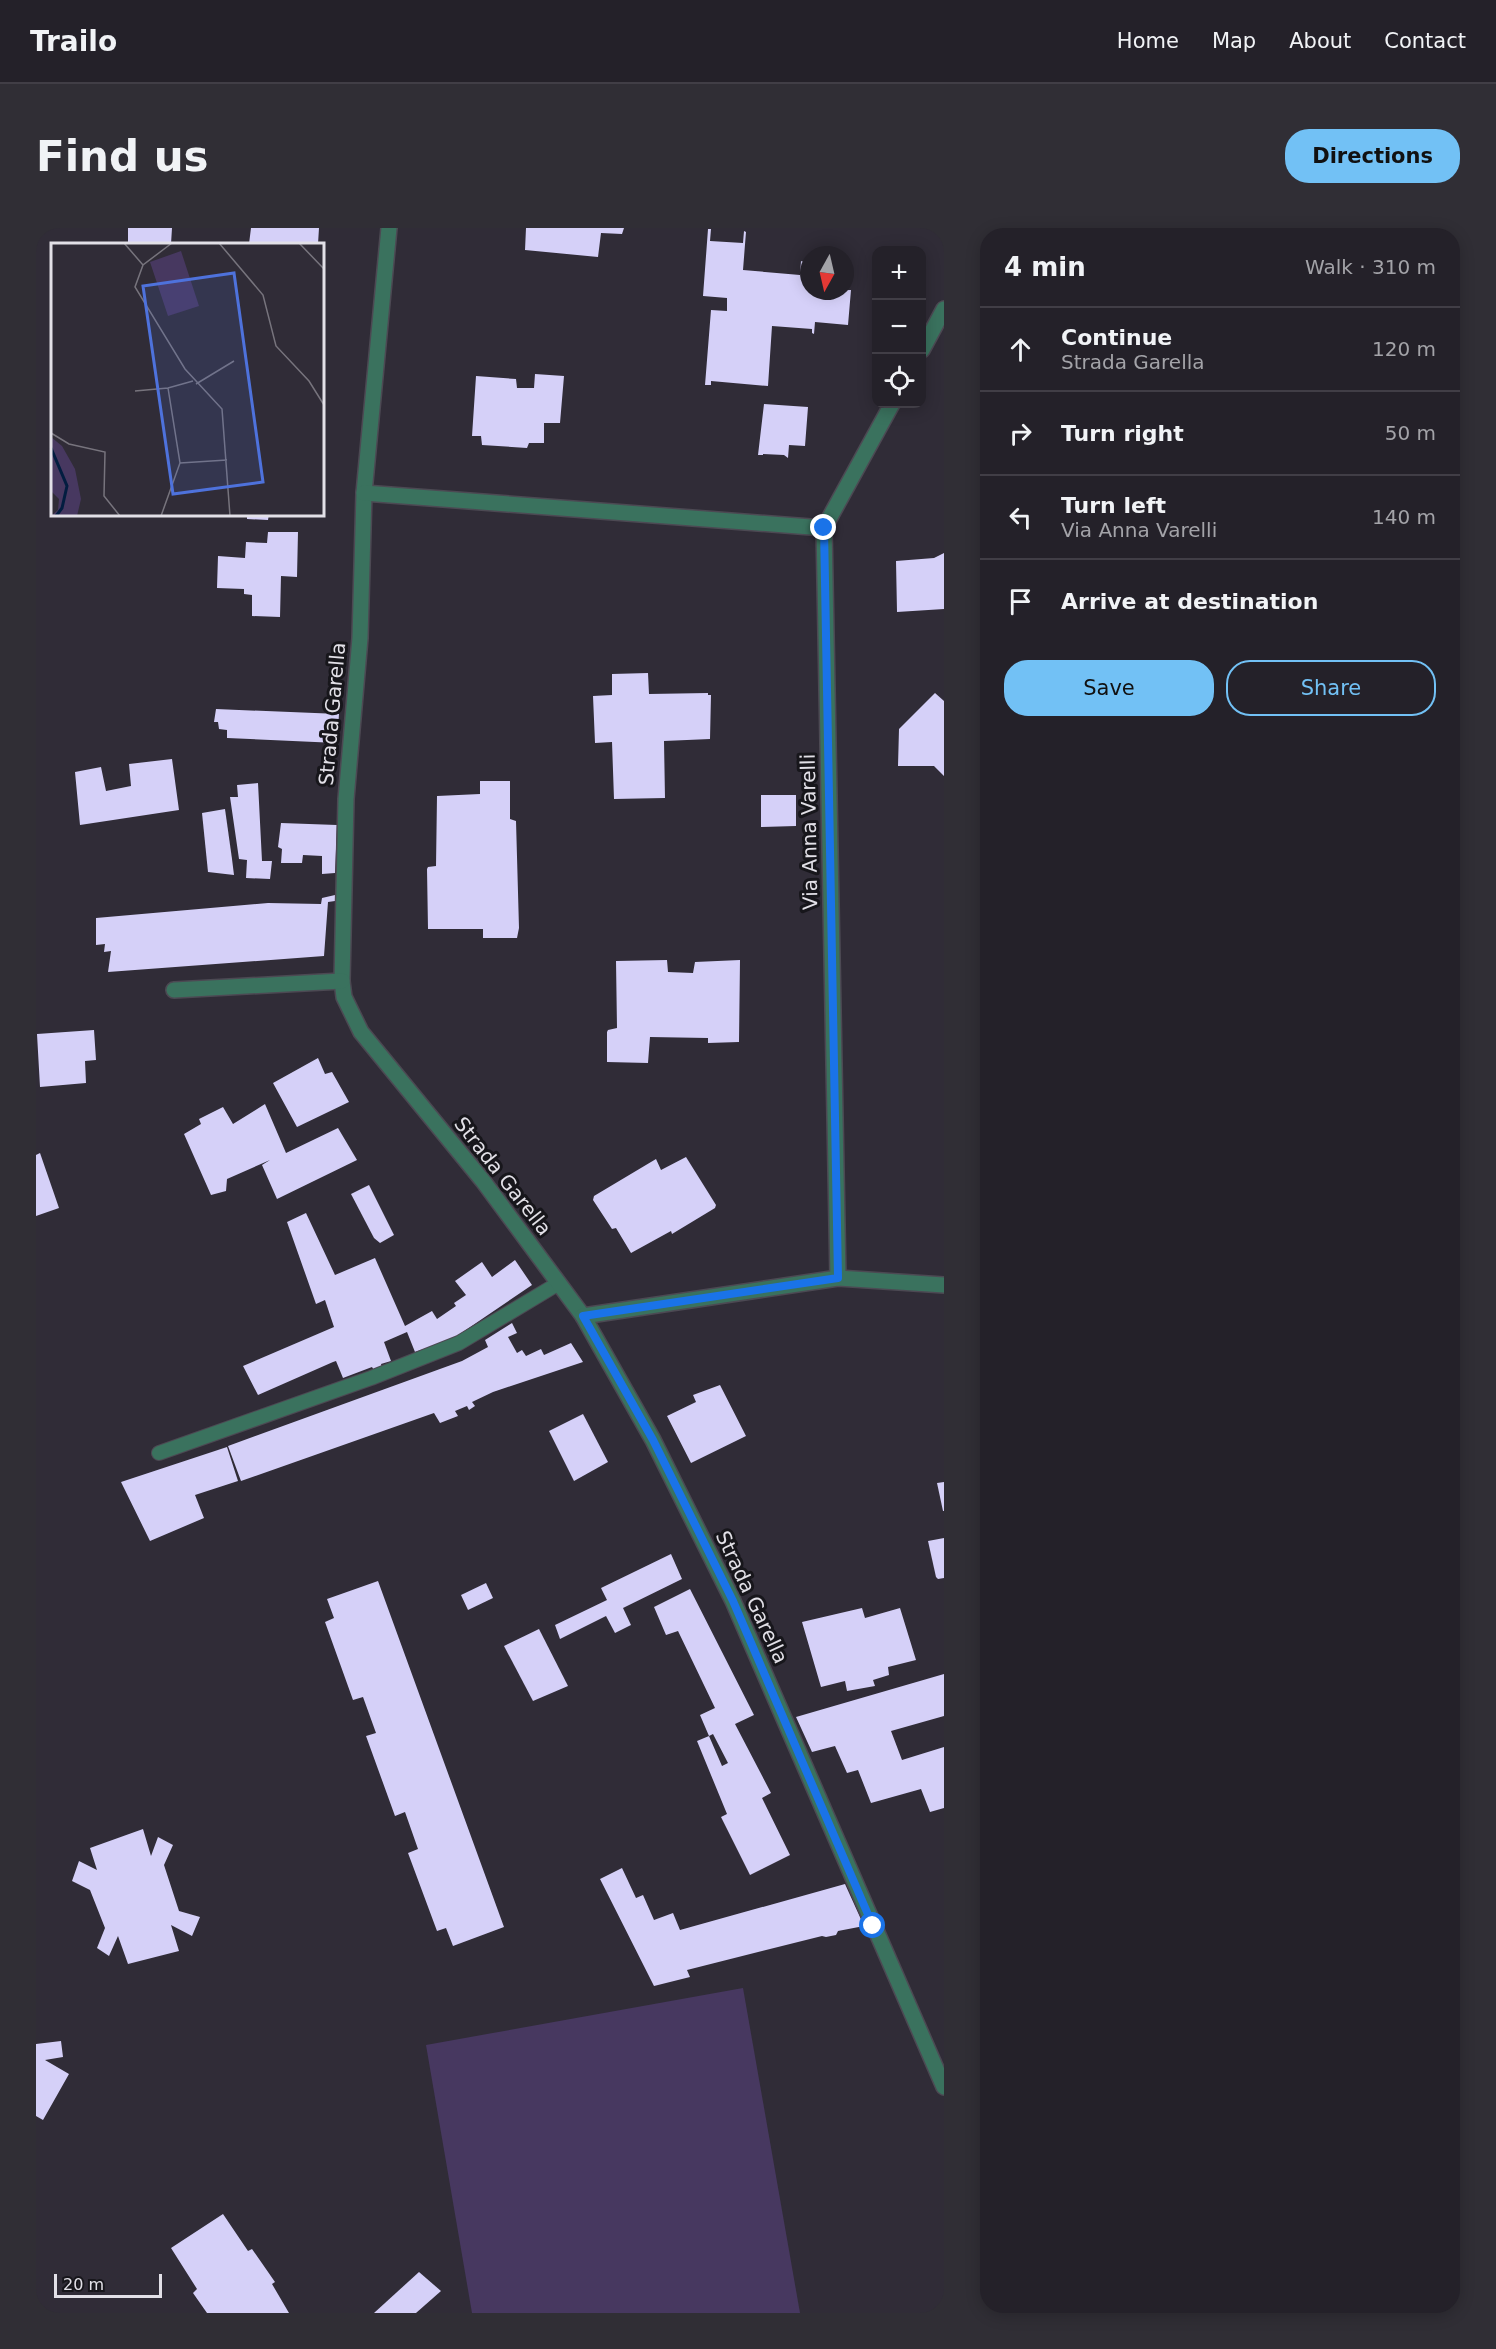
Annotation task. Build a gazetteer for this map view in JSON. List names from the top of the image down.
{
  "streets": {
    "street": ["Strada Garella", "Via Anna Varelli"]
  },
  "scale_bar": "20 m",
  "north": "bottom",
  "page": {
    "header": "Trailo",
    "nav": [
      "Home",
      "Map",
      "About",
      "Contact"
    ],
    "buttons": [
      "Directions",
      ["Save", "Share"]
    ],
    "title": "Find us",
    "heading": ["4 min", "Walk · 310 m"],
    "map_buttons": ["+", "−"],
    "list": [
      ["Continue", "Strada Garella", "120 m"],
      ["Turn right", "50 m"],
      ["Turn left", "Via Anna Varelli", "140 m"],
      "Arrive at destination"
    ],
    "scale": "20 m"
  }
}
